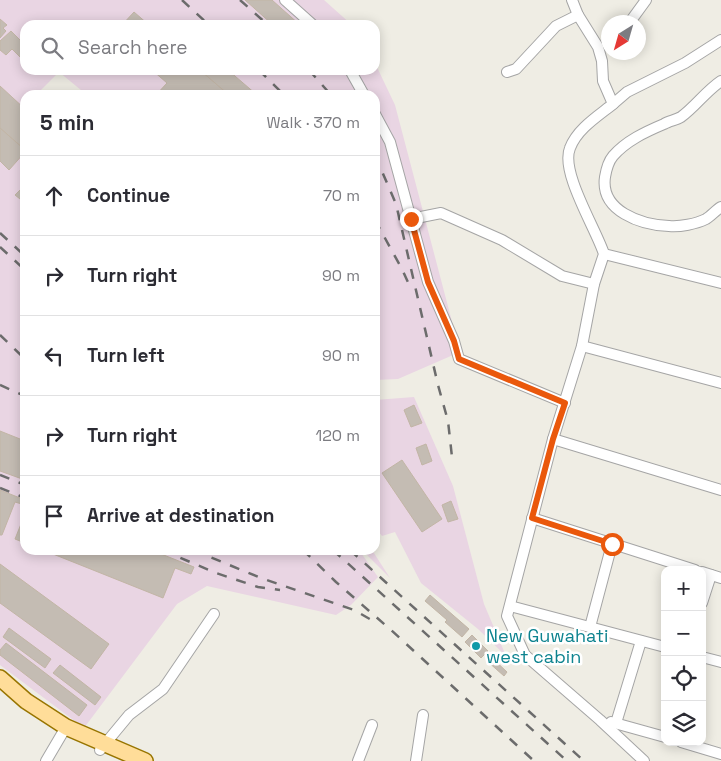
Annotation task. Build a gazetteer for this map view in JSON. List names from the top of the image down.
{
  "places": ["New Guwahati west cabin"],
  "north": "bottom left",
  "page": {
    "search": "Search here",
    "heading": ["5 min", "Walk · 370 m"],
    "list": [
      ["Continue", "70 m"],
      ["Turn right", "90 m"],
      ["Turn left", "90 m"],
      ["Turn right", "120 m"],
      "Arrive at destination"
    ],
    "map_buttons": ["+", "−"]
  }
}
